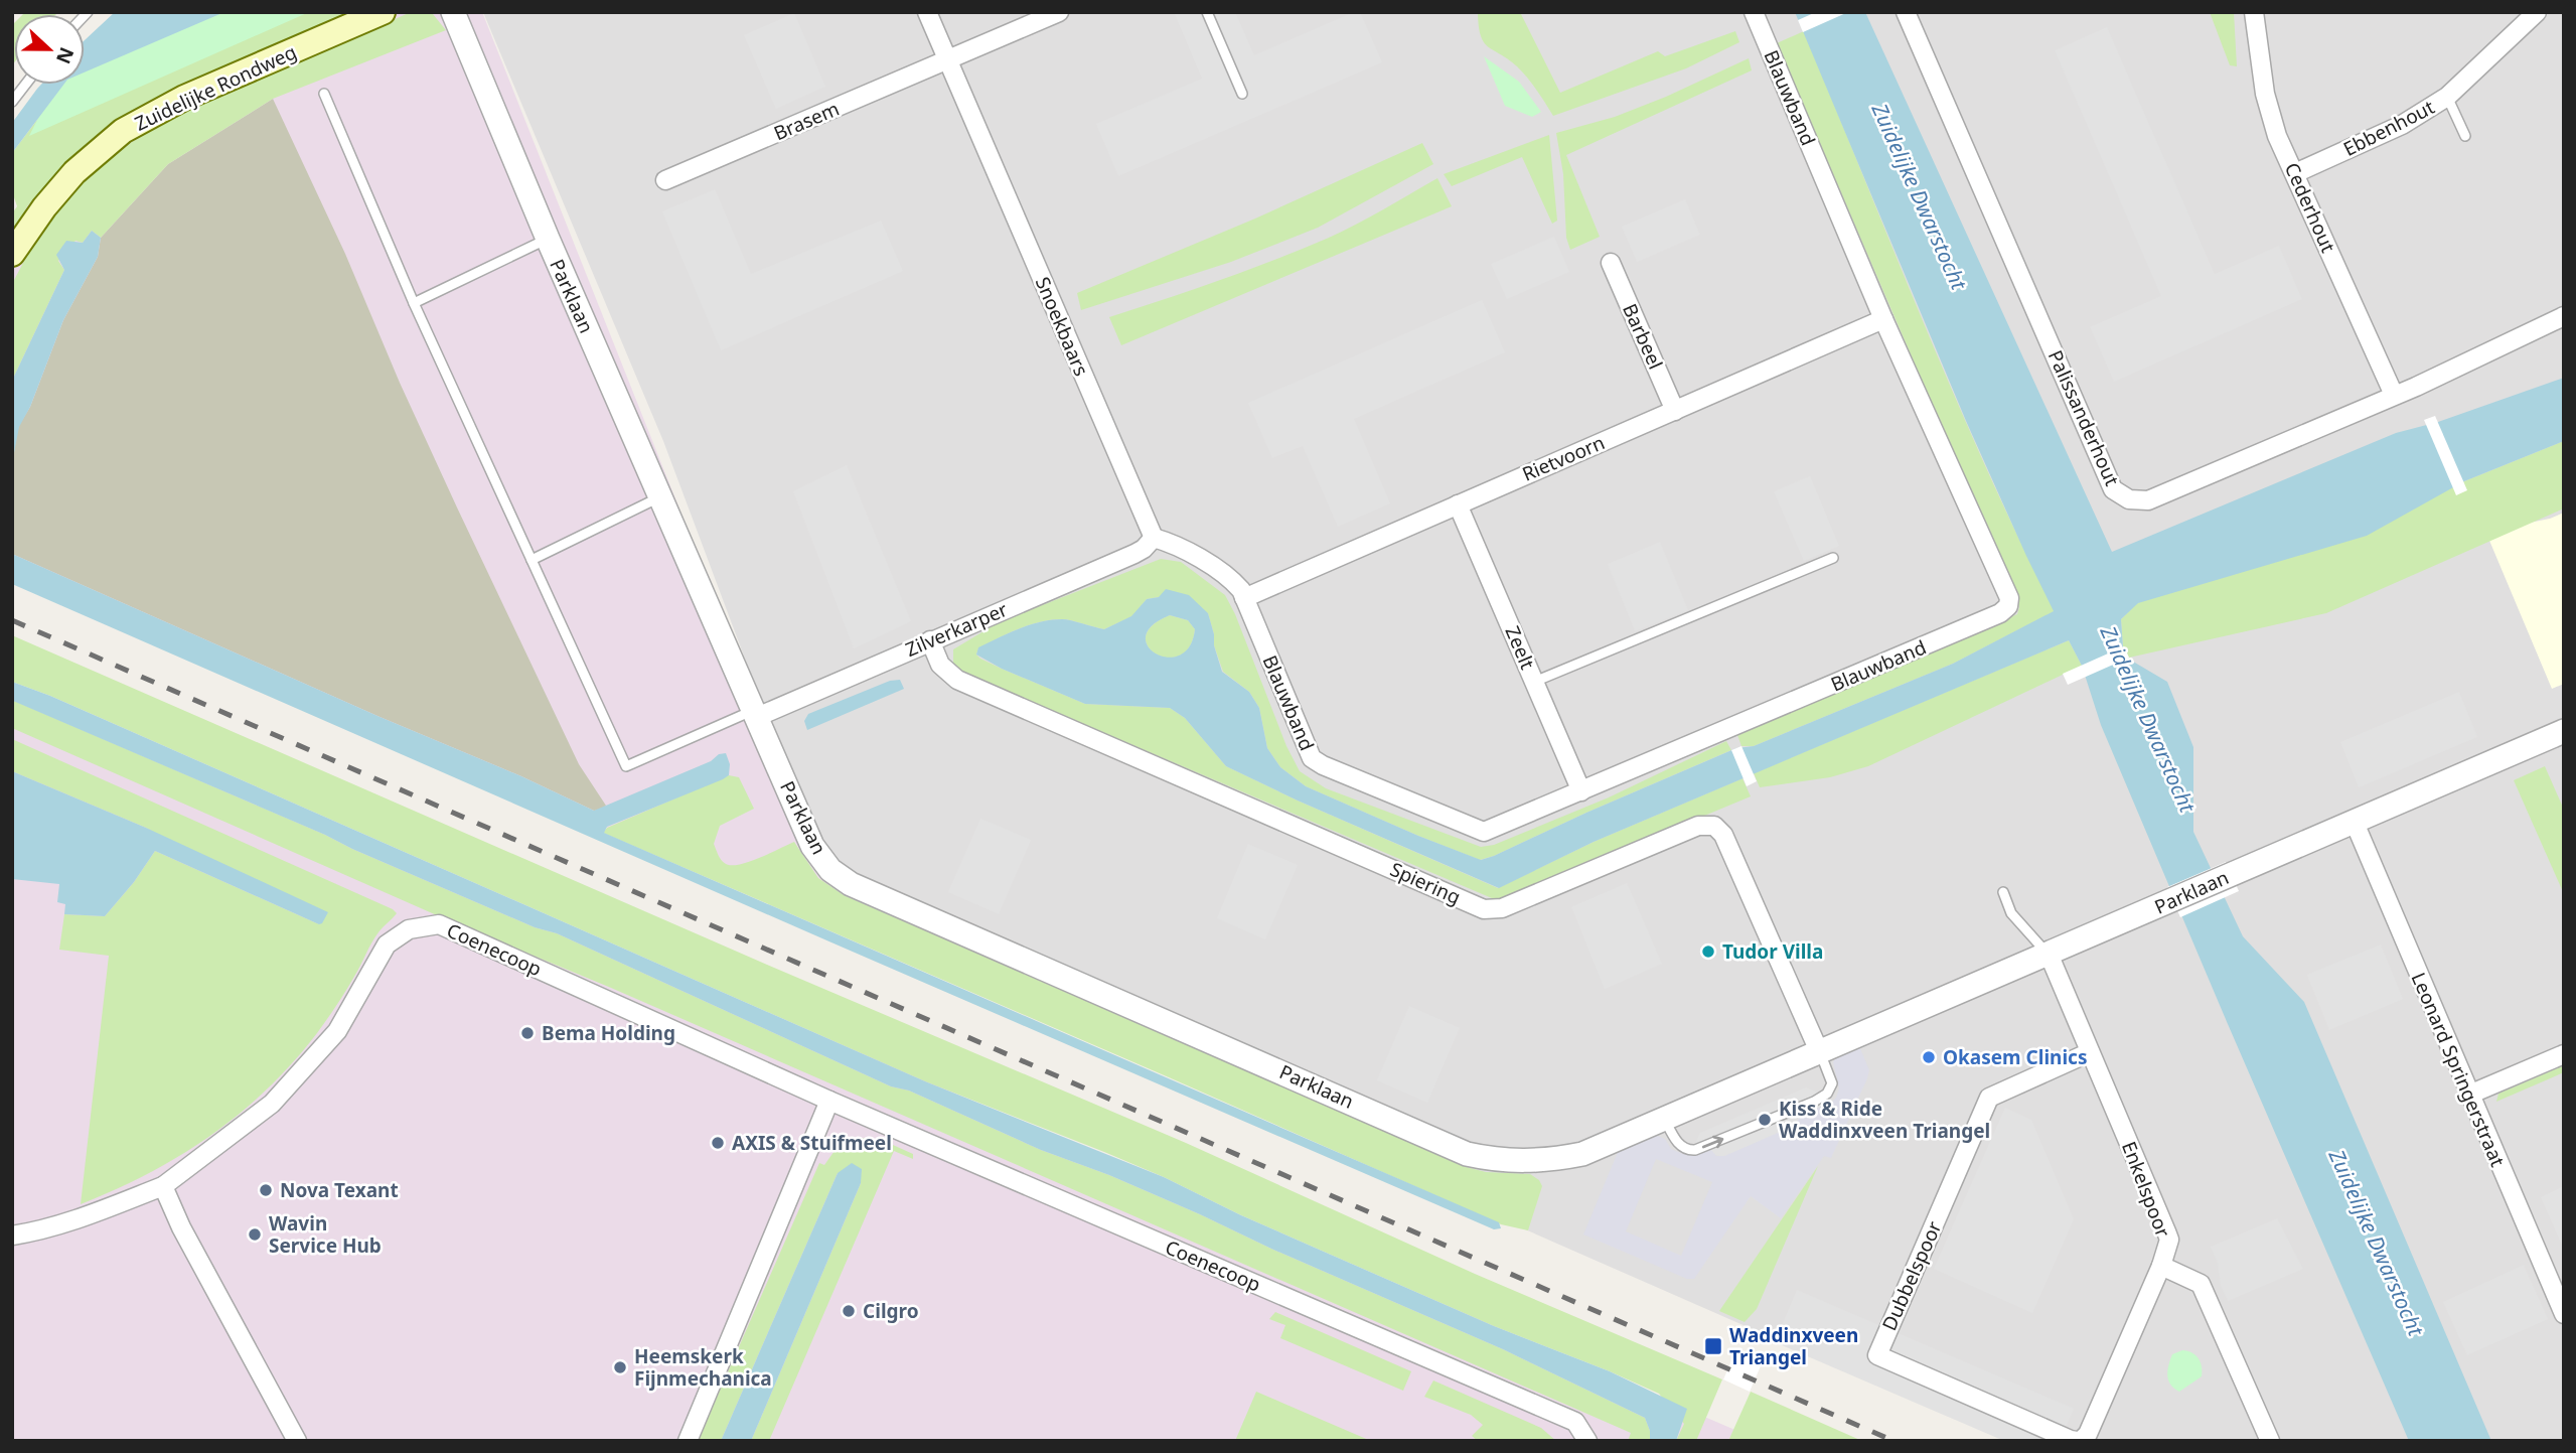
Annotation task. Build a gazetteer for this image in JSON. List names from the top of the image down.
{
  "streets": {
    "main road": ["Zuidelijke Rondweg"],
    "street": [
      "Blauwband",
      "Brasem",
      "Ebbenhout",
      "Cederhout",
      "Parklaan",
      "Snoekbaars",
      "Barbeel",
      "Palissanderhout",
      "Rietvoorn",
      "Zilverkarper",
      "Zeelt",
      "Spiering",
      "Coenecoop",
      "Leonard Springerstraat",
      "Enkelspoor",
      "Dubbelspoor"
    ]
  },
  "crossings": [
    ["Blauwband", "Rietvoorn"],
    ["Blauwband", "Zeelt"],
    ["Brasem", "Snoekbaars"],
    ["Ebbenhout", "Cederhout"],
    ["Cederhout", "Palissanderhout"],
    ["Parklaan", "Zilverkarper"],
    ["Parklaan", "Spiering"],
    ["Parklaan", "Leonard Springerstraat"],
    ["Parklaan", "Enkelspoor"],
    ["Snoekbaars", "Zilverkarper"],
    ["Barbeel", "Rietvoorn"],
    ["Rietvoorn", "Zeelt"],
    ["Zilverkarper", "Spiering"],
    ["Enkelspoor", "Dubbelspoor"]
  ],
  "water": ["Zuidelijke Dwarstocht"],
  "places": {
    "other": [
      "Tudor Villa",
      "Bema Holding",
      "Okasem Clinics",
      "Kiss & Ride Waddinxveen Triangel",
      "AXIS & Stuifmeel",
      "Nova Texant",
      "Wavin Service Hub",
      "Cilgro",
      "Heemskerk Fijnmechanica"
    ],
    "transit": ["Waddinxveen Triangel"]
  },
  "north": "right"
}
